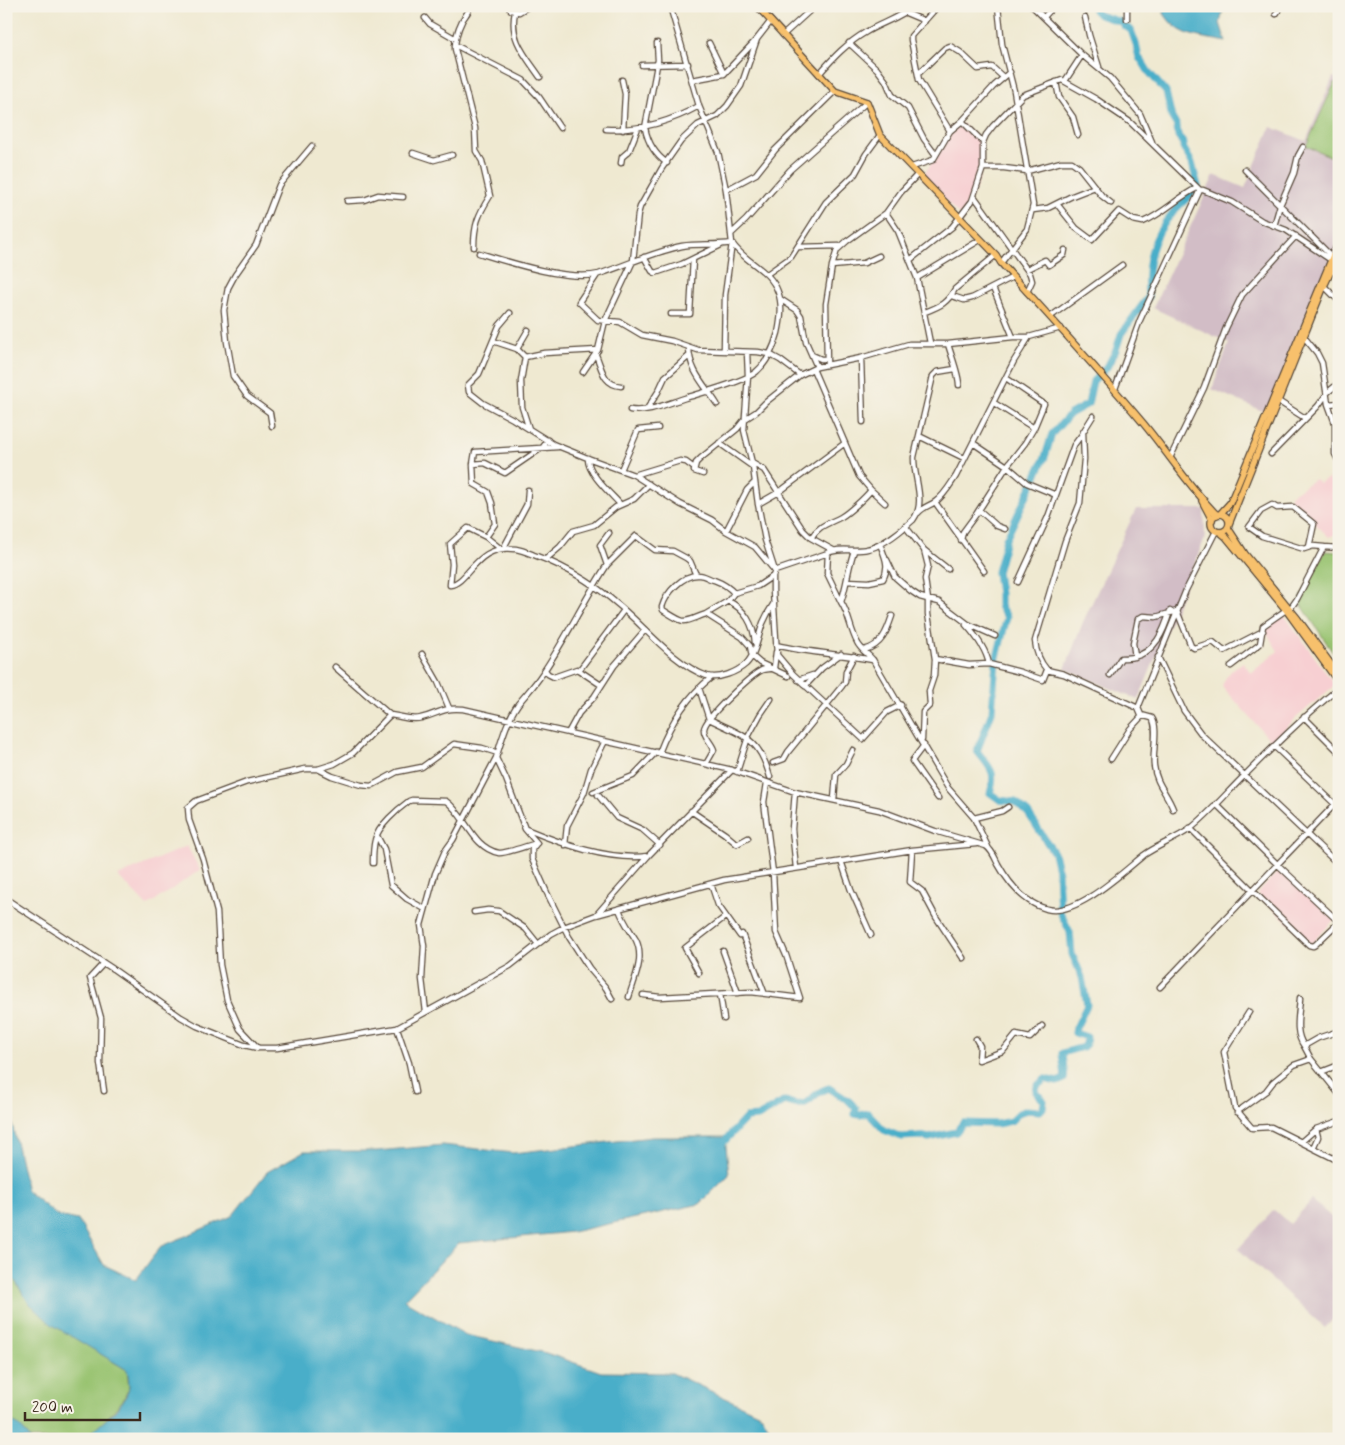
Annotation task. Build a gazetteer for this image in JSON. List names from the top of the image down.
{
  "scale_bar": "200 m"
}
